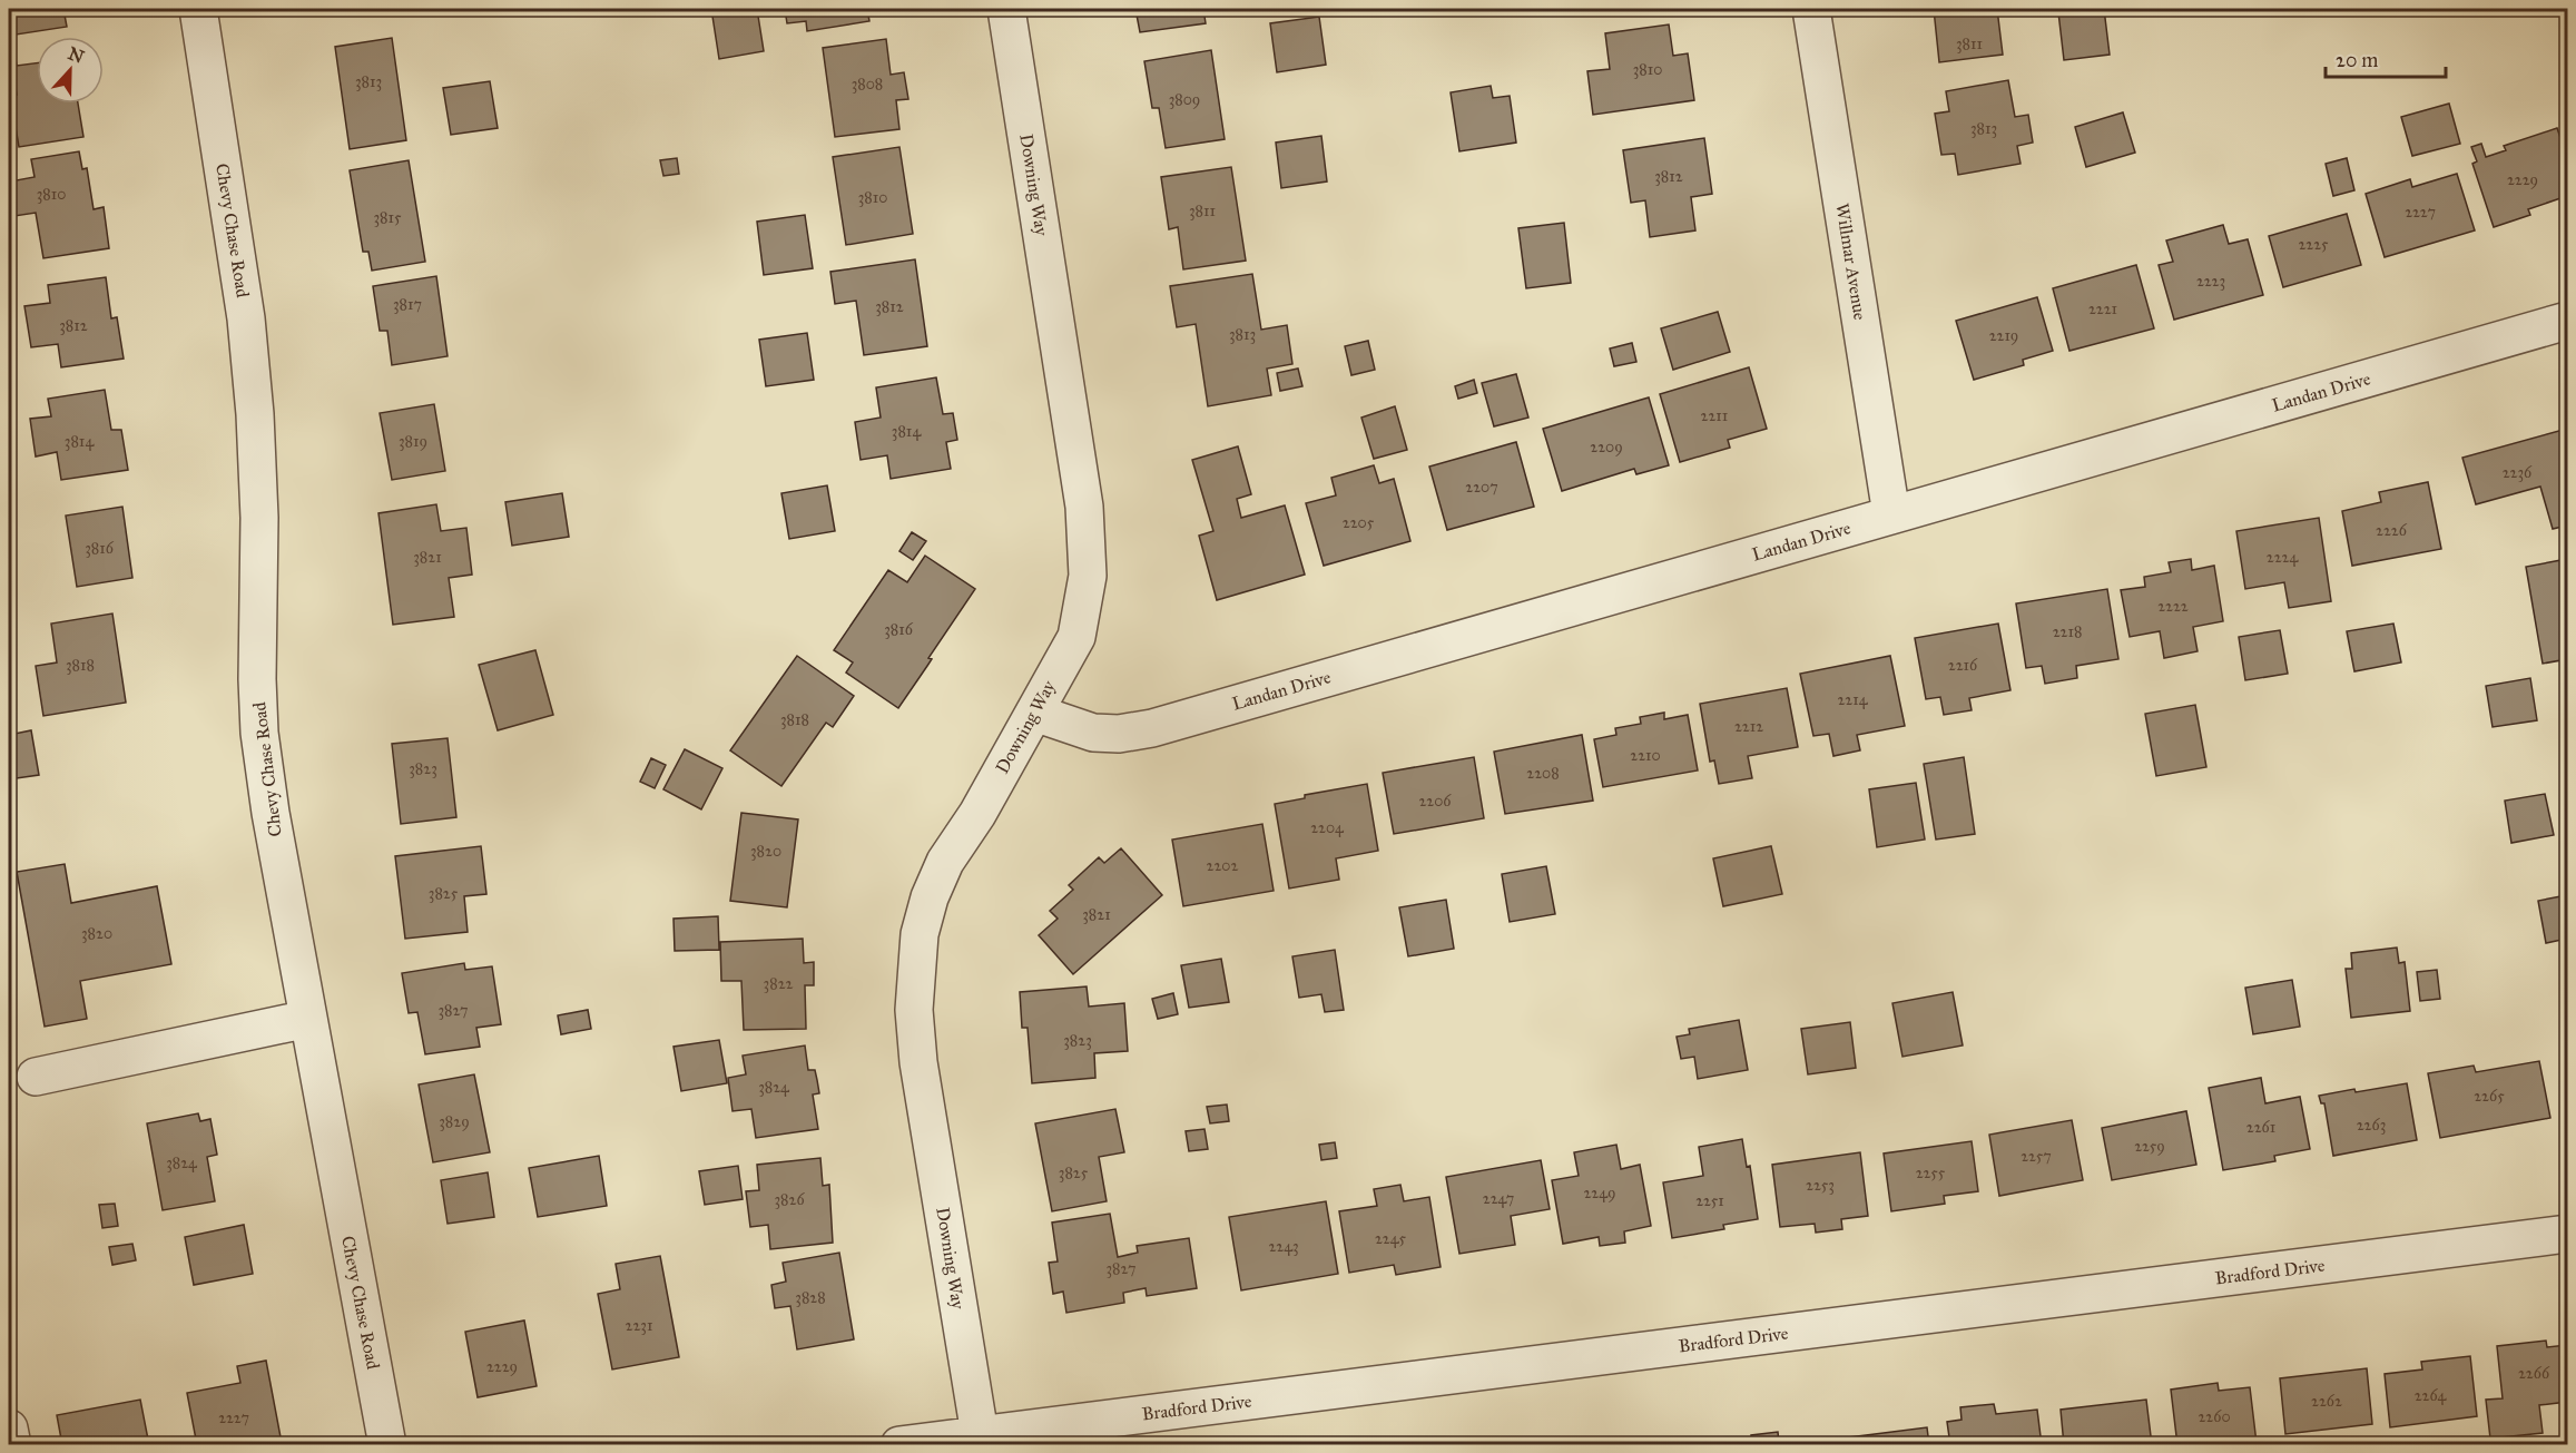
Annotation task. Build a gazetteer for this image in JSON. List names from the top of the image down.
{
  "streets": {
    "street": [
      "Downing Way",
      "Chevy Chase Road",
      "Willmar Avenue",
      "Landan Drive",
      "Bradford Drive"
    ]
  },
  "crossings": [
    ["Downing Way", "Landan Drive"],
    ["Downing Way", "Bradford Drive"],
    ["Willmar Avenue", "Landan Drive"]
  ],
  "house_numbers": [
    "3811",
    "3810",
    "3813",
    "3808",
    "3809",
    "3813",
    "3812",
    "2229",
    "3810",
    "3810",
    "3811",
    "2227",
    "3815",
    "2225",
    "2223",
    "3817",
    "3812",
    "2221",
    "3812",
    "3813",
    "2219",
    "2211",
    "3814",
    "3814",
    "3819",
    "2209",
    "2236",
    "2207",
    "2205",
    "2226",
    "3816",
    "3821",
    "2224",
    "2222",
    "3816",
    "2218",
    "3818",
    "2216",
    "2214",
    "3818",
    "2212",
    "2210",
    "3823",
    "2208",
    "2206",
    "2204",
    "3820",
    "2202",
    "3825",
    "3821",
    "3820",
    "3822",
    "3827",
    "3823",
    "3824",
    "2265",
    "3829",
    "2263",
    "2261",
    "2259",
    "2257",
    "3824",
    "3825",
    "2255",
    "2253",
    "2249",
    "2247",
    "3826",
    "2251",
    "2245",
    "2243",
    "3827",
    "3828",
    "2231",
    "2229",
    "2266",
    "2264",
    "2262",
    "2260",
    "2227"
  ],
  "scale_bar": "20 m",
  "north": "top"
}
